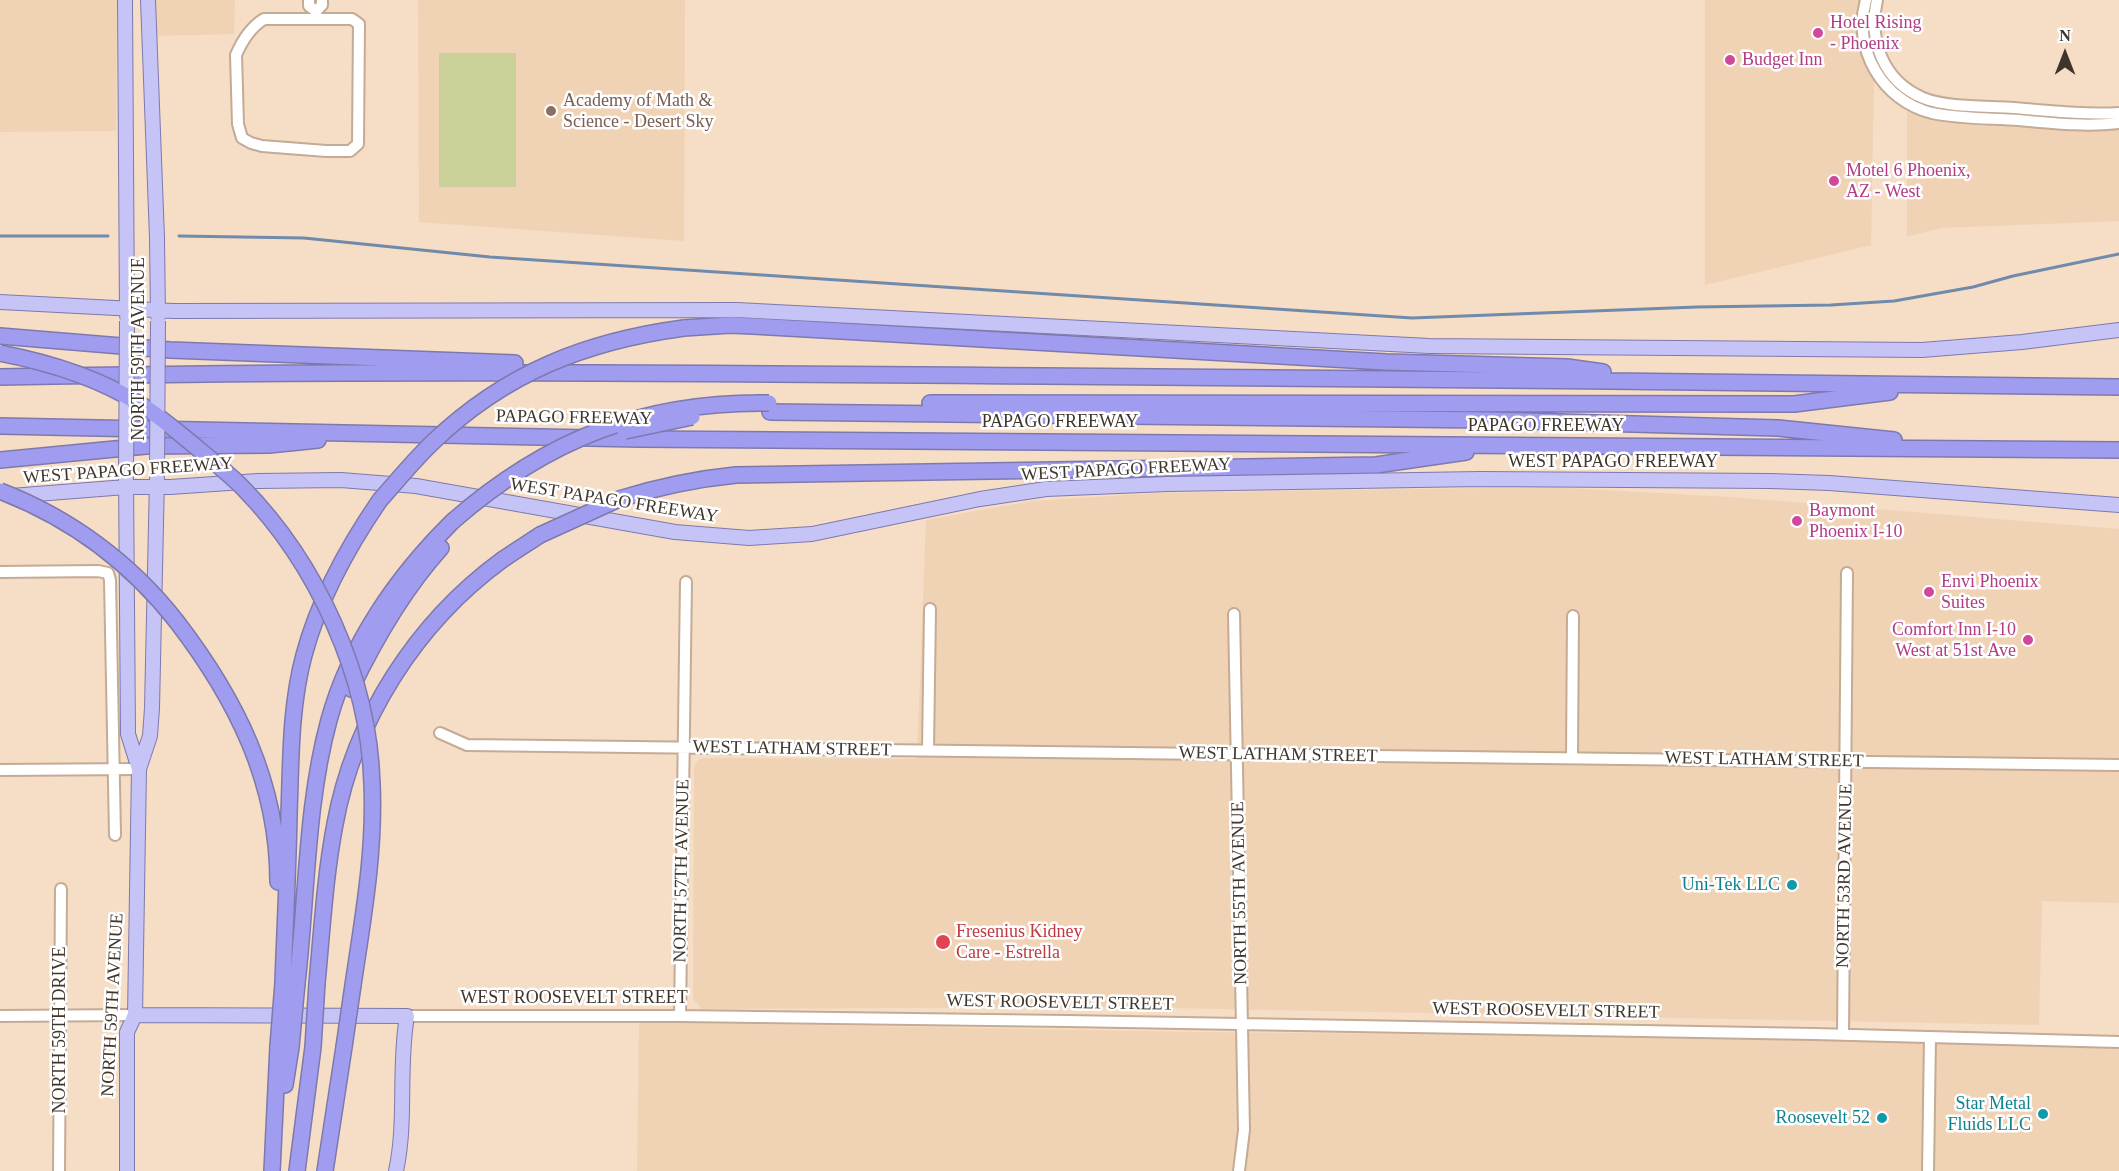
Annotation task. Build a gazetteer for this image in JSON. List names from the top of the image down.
{
  "streets": {
    "highway": ["PAPAGO FREEWAY"],
    "main road": ["NORTH 59TH AVENUE", "WEST PAPAGO FREEWAY", "WEST ROOSEVELT STREET"],
    "street": [
      "WEST LATHAM STREET",
      "NORTH 57TH AVENUE",
      "NORTH 53RD AVENUE",
      "NORTH 55TH AVENUE",
      "NORTH 59TH DRIVE"
    ]
  },
  "crossings": [
    ["NORTH 59TH AVENUE", "WEST PAPAGO FREEWAY"],
    ["NORTH 59TH AVENUE", "WEST ROOSEVELT STREET"],
    ["WEST LATHAM STREET", "NORTH 57TH AVENUE"],
    ["WEST LATHAM STREET", "NORTH 53RD AVENUE"],
    ["WEST LATHAM STREET", "NORTH 55TH AVENUE"],
    ["NORTH 57TH AVENUE", "WEST ROOSEVELT STREET"],
    ["NORTH 53RD AVENUE", "WEST ROOSEVELT STREET"],
    ["NORTH 55TH AVENUE", "WEST ROOSEVELT STREET"],
    ["WEST ROOSEVELT STREET", "NORTH 59TH DRIVE"]
  ],
  "places": [
    "Hotel Rising - Phoenix",
    "Budget Inn",
    "Academy of Math & Science - Desert Sky",
    "Motel 6 Phoenix, AZ - West",
    "Baymont Phoenix I-10",
    "Envi Phoenix Suites",
    "Comfort Inn I-10 West at 51st Ave",
    "Uni-Tek LLC",
    "Fresenius Kidney Care - Estrella",
    "Star Metal Fluids LLC",
    "Roosevelt 52"
  ],
  "north": "top"
}
